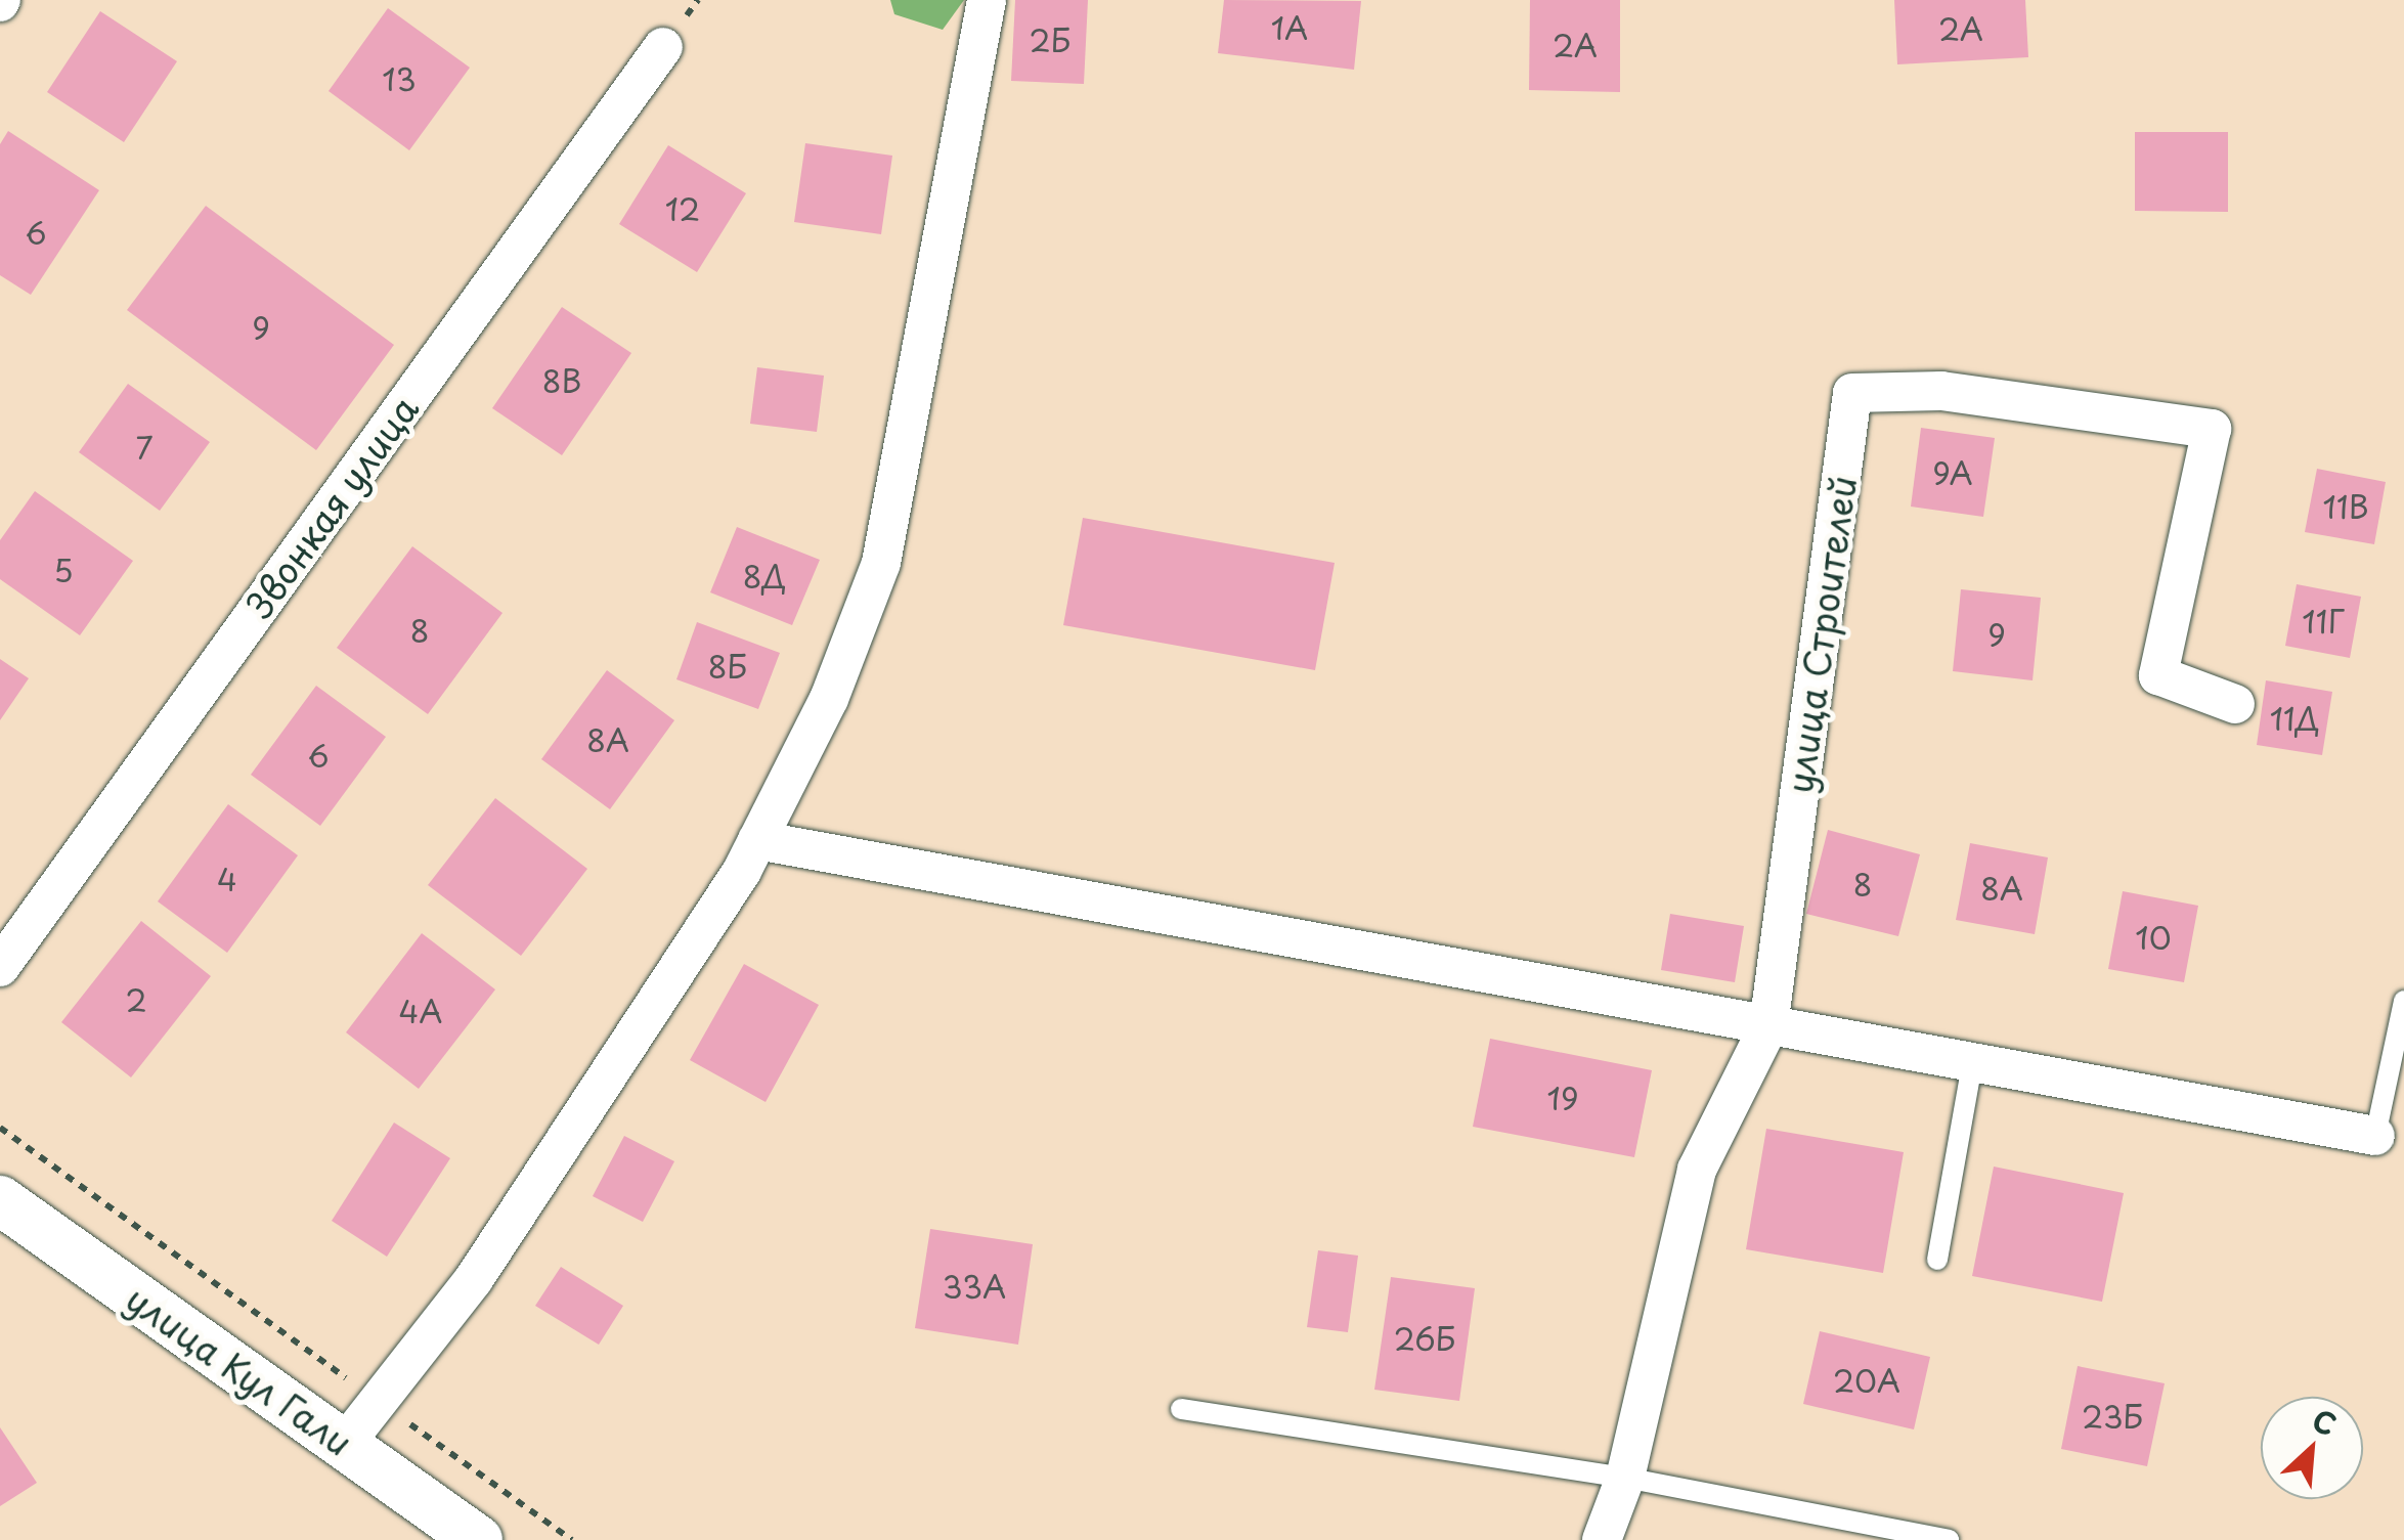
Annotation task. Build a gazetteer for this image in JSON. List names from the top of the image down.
{
  "streets": {
    "street": ["Звонкая улица", "улица Строителей", "улица Кул Гали"]
  },
  "house_numbers": [
    "1А",
    "2А",
    "2Б",
    "2А",
    "13",
    "12",
    "6",
    "9",
    "8В",
    "7",
    "9А",
    "11В",
    "5",
    "8Д",
    "11Г",
    "8",
    "9",
    "8Б",
    "11Д",
    "8А",
    "6",
    "4",
    "8",
    "8А",
    "10",
    "2",
    "4А",
    "19",
    "33А",
    "26Б",
    "20А",
    "23Б"
  ],
  "north": "top right"
}
